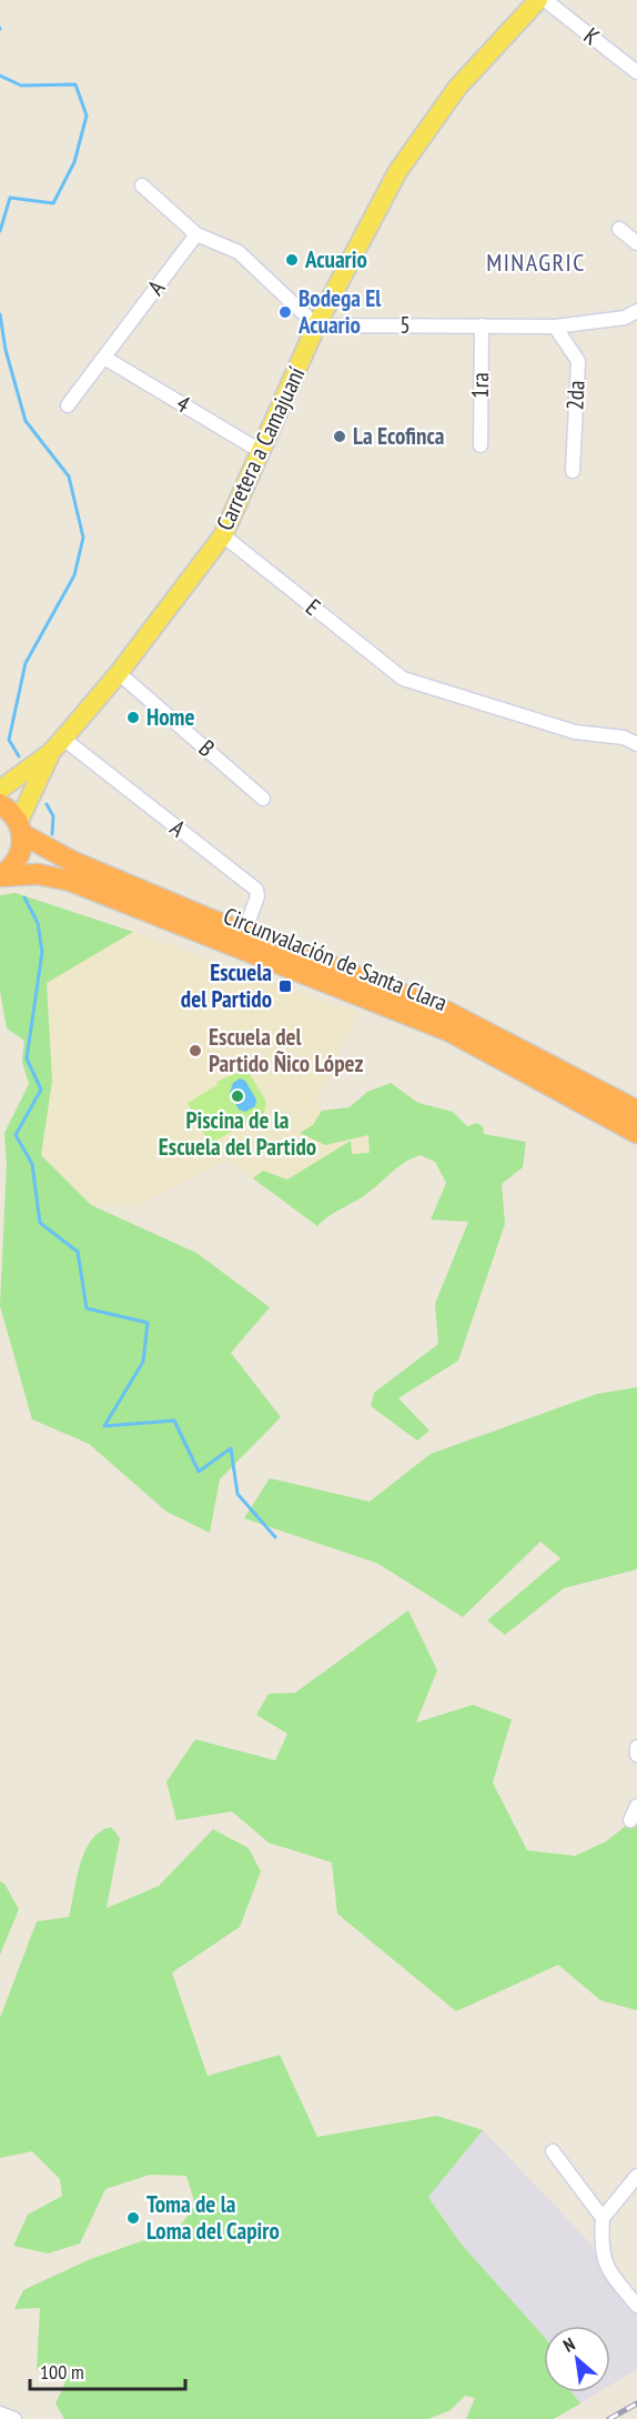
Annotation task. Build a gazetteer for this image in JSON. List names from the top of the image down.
{
  "streets": {
    "highway": ["Circunvalación de Santa Clara"],
    "main road": ["Carretera a Camajuaní"],
    "street": [
      "K",
      "A",
      "5",
      "1ra",
      "2da",
      "4",
      "E",
      "B"
    ]
  },
  "crossings": [
    ["A", "4"],
    ["A", "Carretera a Camajuaní"],
    ["A", "Circunvalación de Santa Clara"],
    ["5", "1ra"],
    ["5", "2da"],
    ["5", "Carretera a Camajuaní"],
    ["4", "Carretera a Camajuaní"],
    ["Carretera a Camajuaní", "E"],
    ["Carretera a Camajuaní", "B"],
    ["Carretera a Camajuaní", "Circunvalación de Santa Clara"]
  ],
  "districts": ["MINAGRIC"],
  "places": {
    "other": [
      "Acuario",
      "Bodega El Acuario",
      "La Ecofinca",
      "Home",
      "Escuela del Partido Ñico López",
      "Piscina de la Escuela del Partido",
      "Toma de la Loma del Capiro"
    ],
    "transit": ["Escuela del Partido"]
  },
  "scale_bar": "100 m",
  "north": "top left"
}
